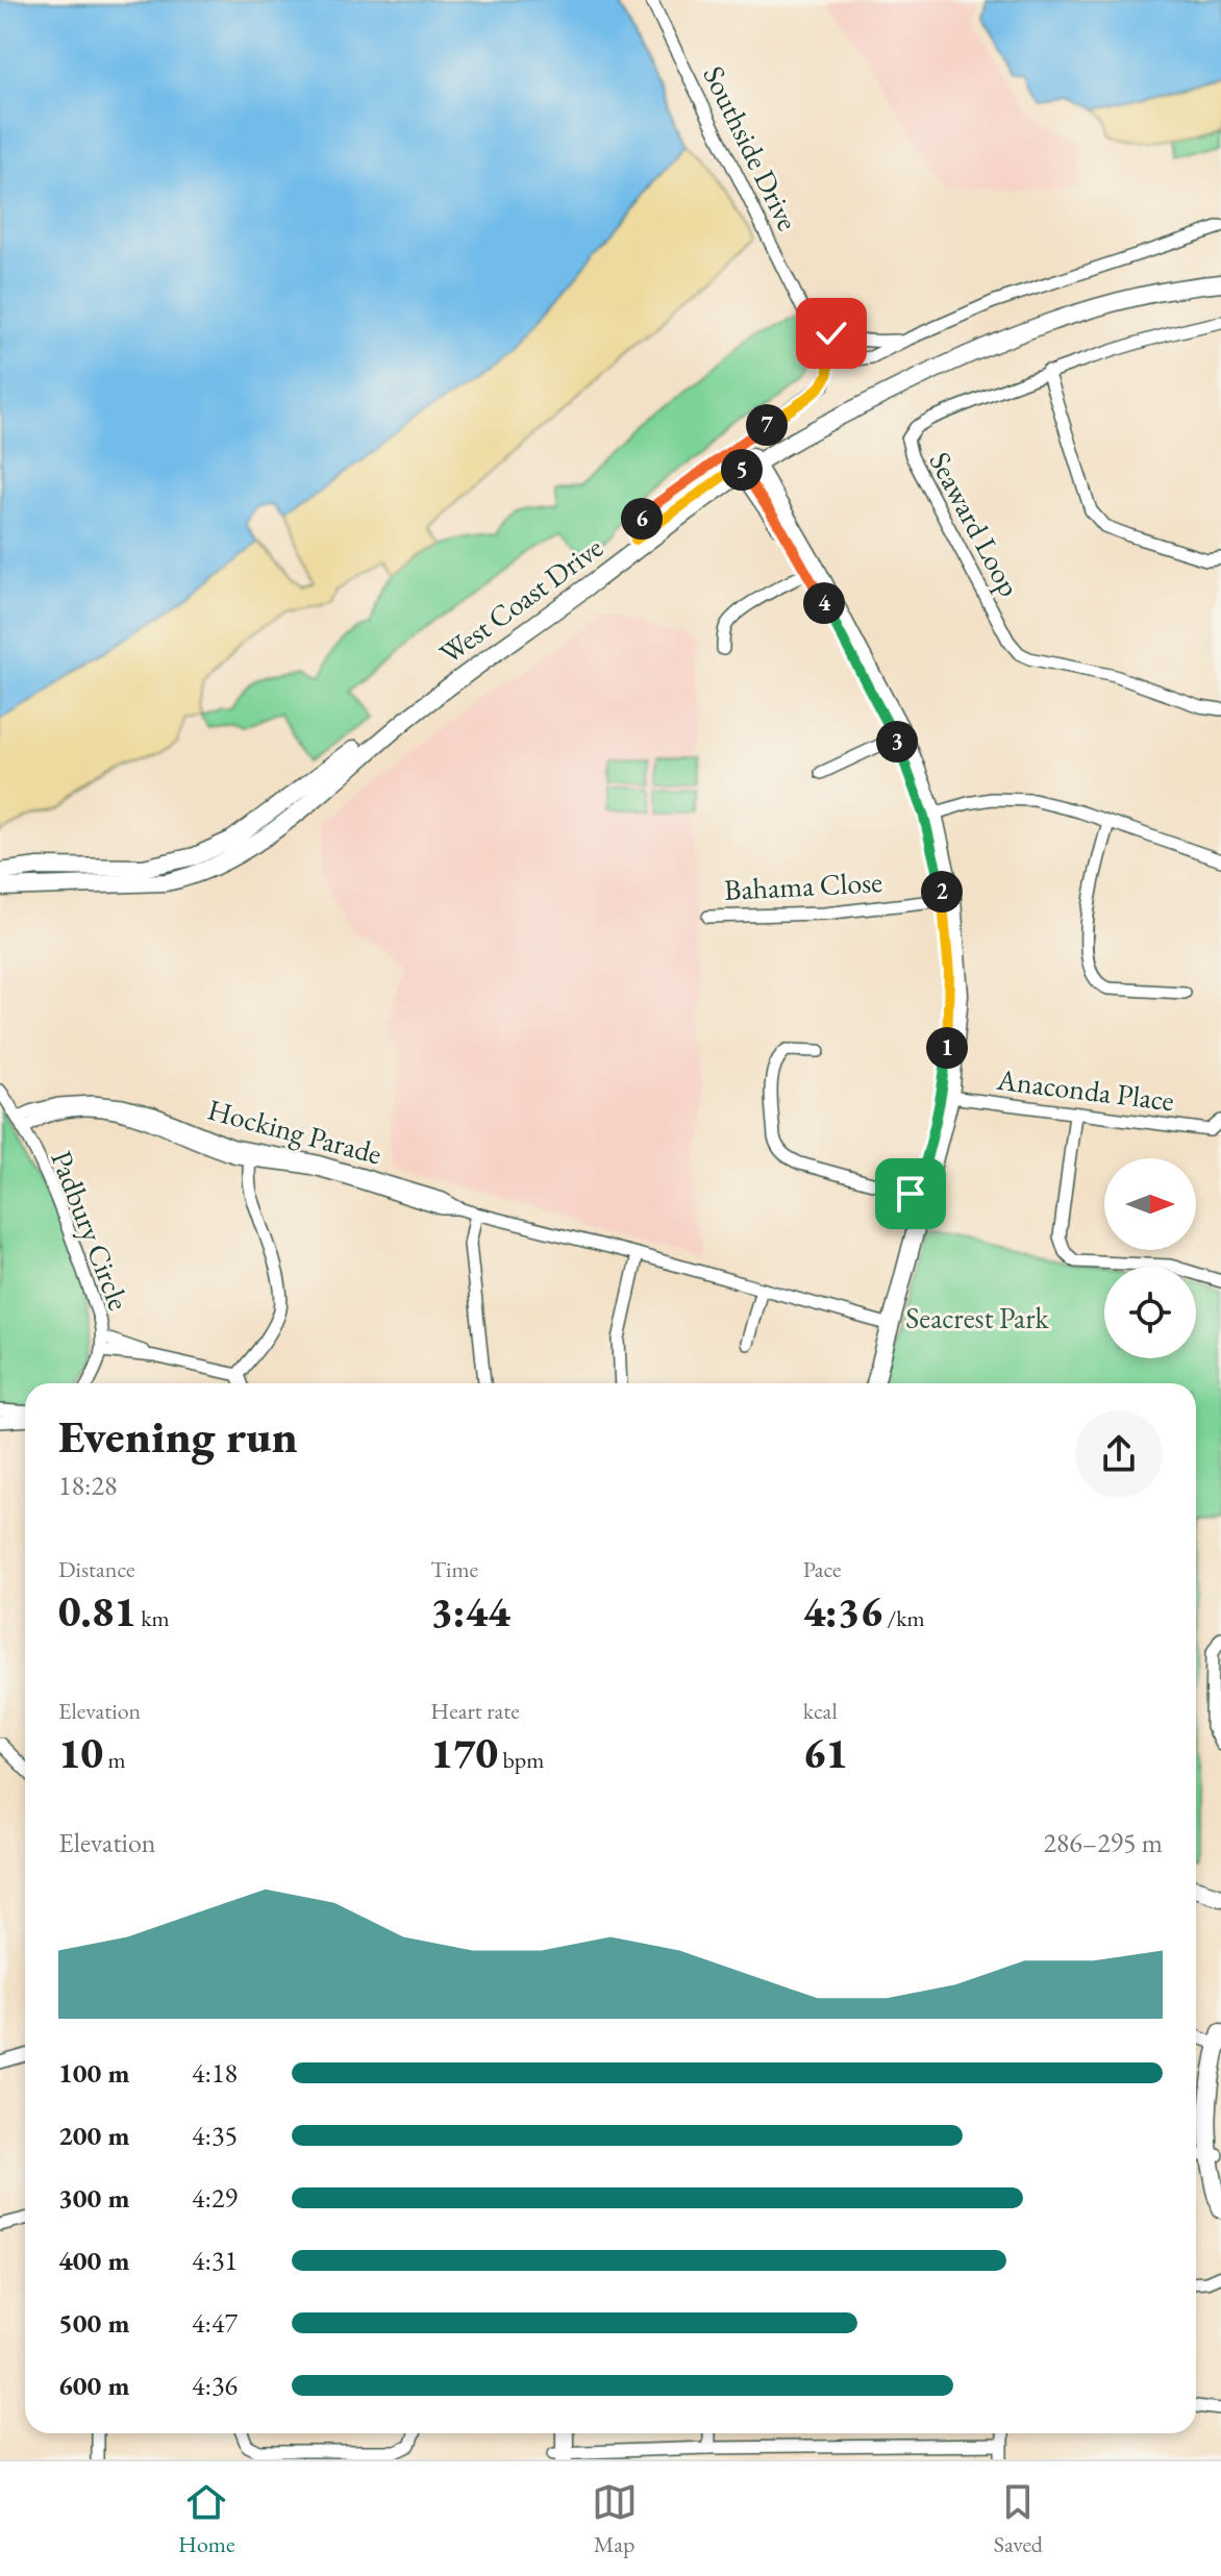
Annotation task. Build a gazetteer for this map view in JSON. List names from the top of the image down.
{
  "streets": {
    "main road": ["West Coast Drive"],
    "street": [
      "Southside Drive",
      "Seaward Loop",
      "Bahama Close",
      "Anaconda Place",
      "Hocking Parade",
      "Padbury Circle"
    ]
  },
  "crossings": [
    ["Hocking Parade", "Padbury Circle"]
  ],
  "parks": ["Seacrest Park"],
  "north": "right",
  "page": {
    "pins": [
      "7",
      "5",
      "6",
      "4",
      "3",
      "2",
      "1"
    ],
    "heading": ["Evening run", "18:28"],
    "stats": [
      ["Distance", "0.81 km"],
      ["Time", "3:44"],
      ["Pace", "4:36 /km"],
      ["Elevation", "10 m"],
      ["Heart rate", "170 bpm"],
      ["kcal", "61"]
    ],
    "chart": ["Elevation", "286–295 m"],
    "list": [
      {
        "name": "100 m",
        "note": "4:18"
      },
      {
        "name": "200 m",
        "note": "4:35"
      },
      {
        "name": "300 m",
        "note": "4:29"
      },
      {
        "name": "400 m",
        "note": "4:31"
      },
      {
        "name": "500 m",
        "note": "4:47"
      },
      {
        "name": "600 m",
        "note": "4:36"
      }
    ],
    "tabs": ["Home", "Map", "Saved"]
  }
}
